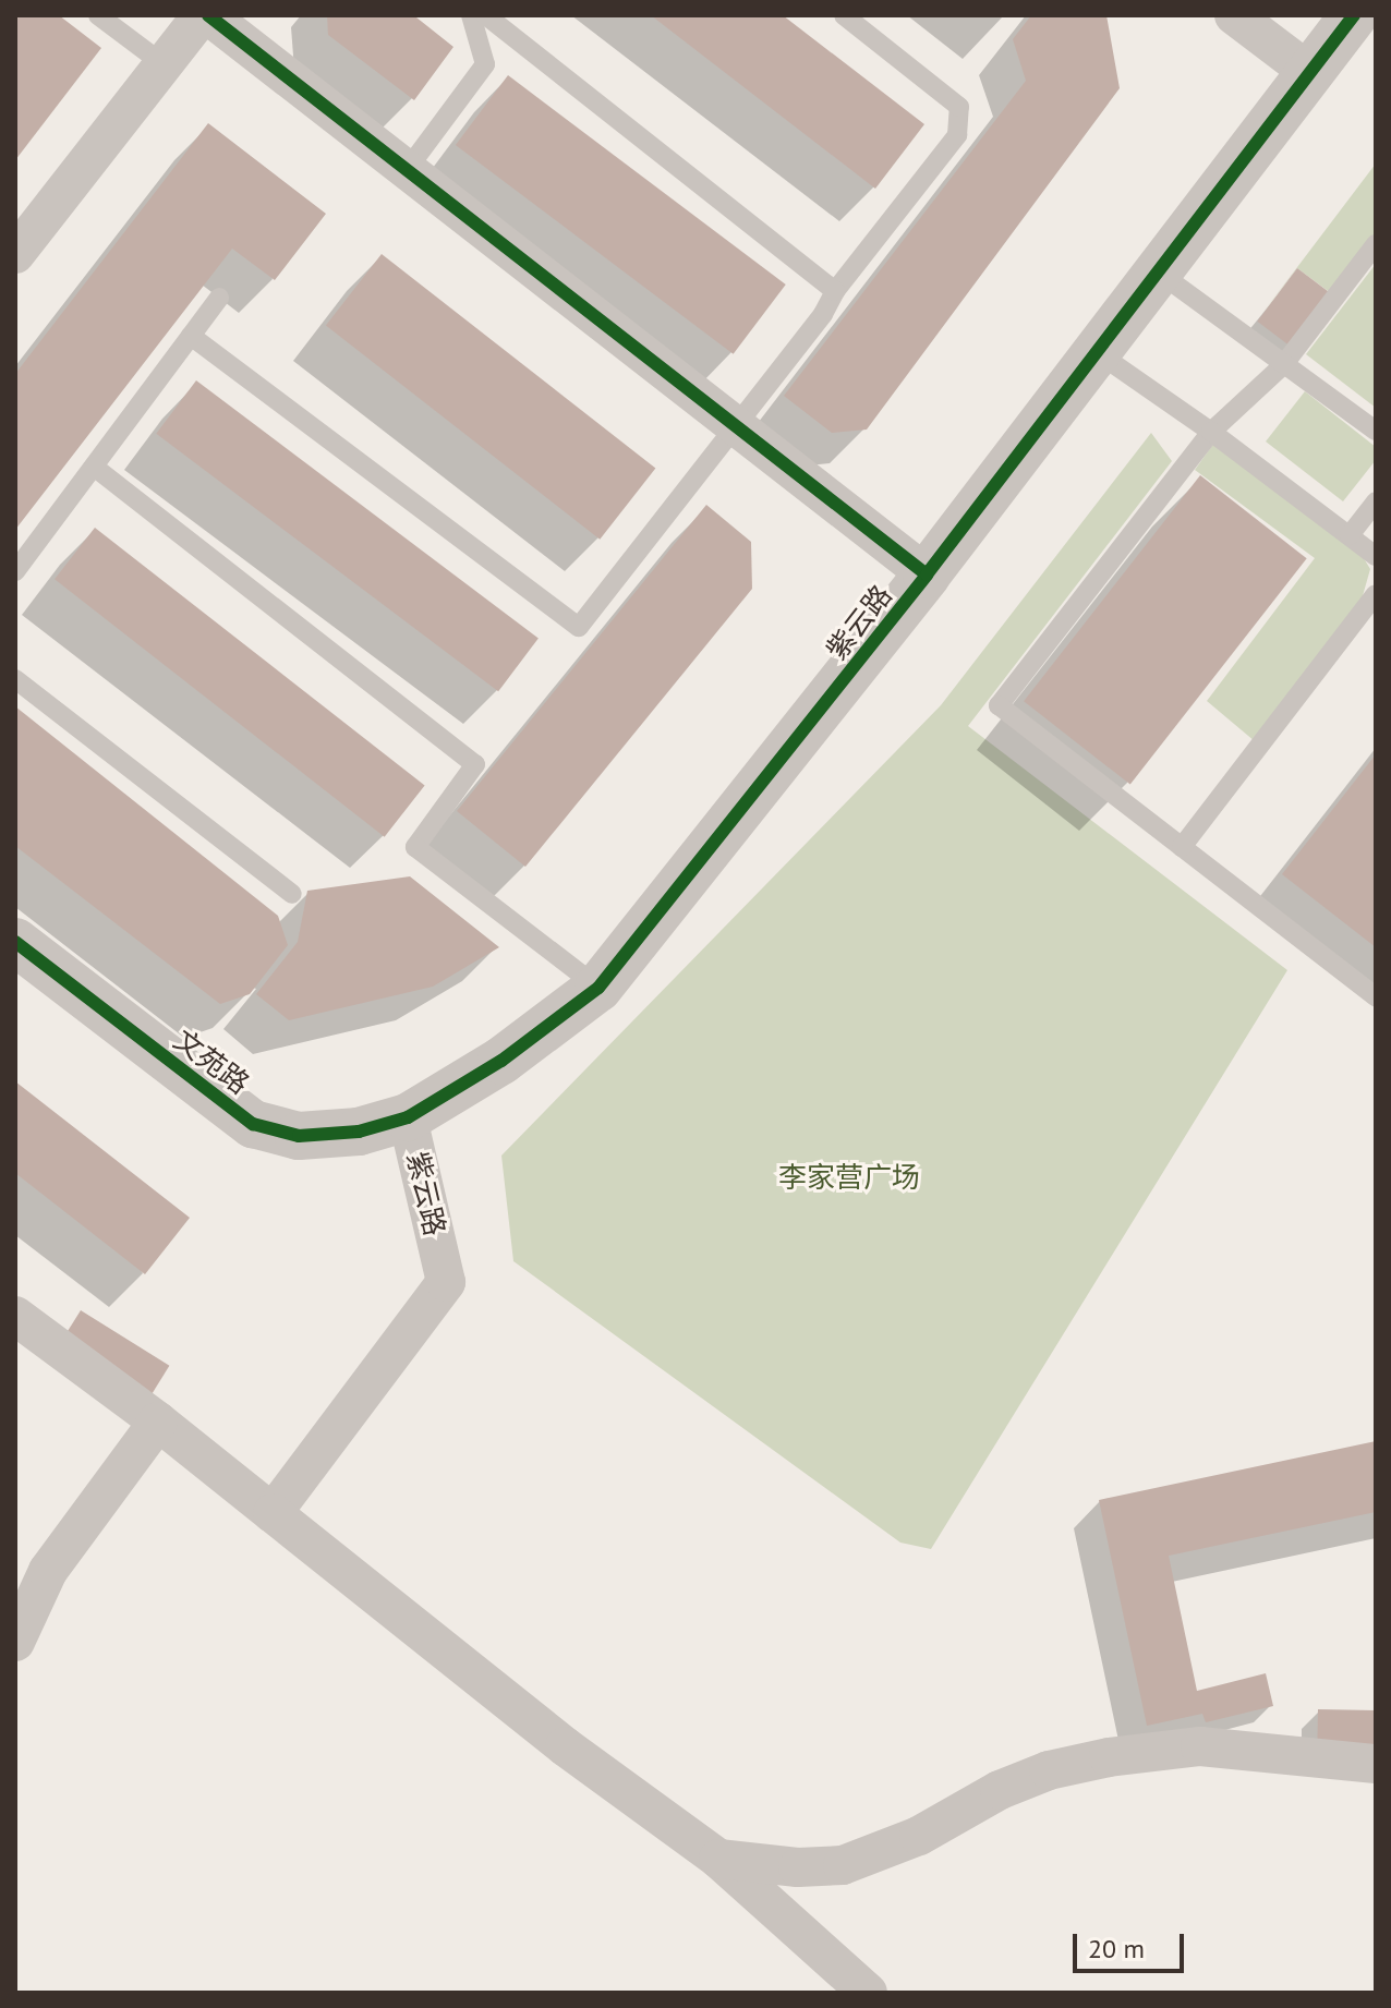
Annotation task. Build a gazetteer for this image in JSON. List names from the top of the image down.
{
  "streets": {
    "street": ["紫云路", "文苑路"]
  },
  "crossings": [
    ["紫云路", "文苑路"]
  ],
  "parks": ["李家营广场"],
  "scale_bar": "20 m"
}
